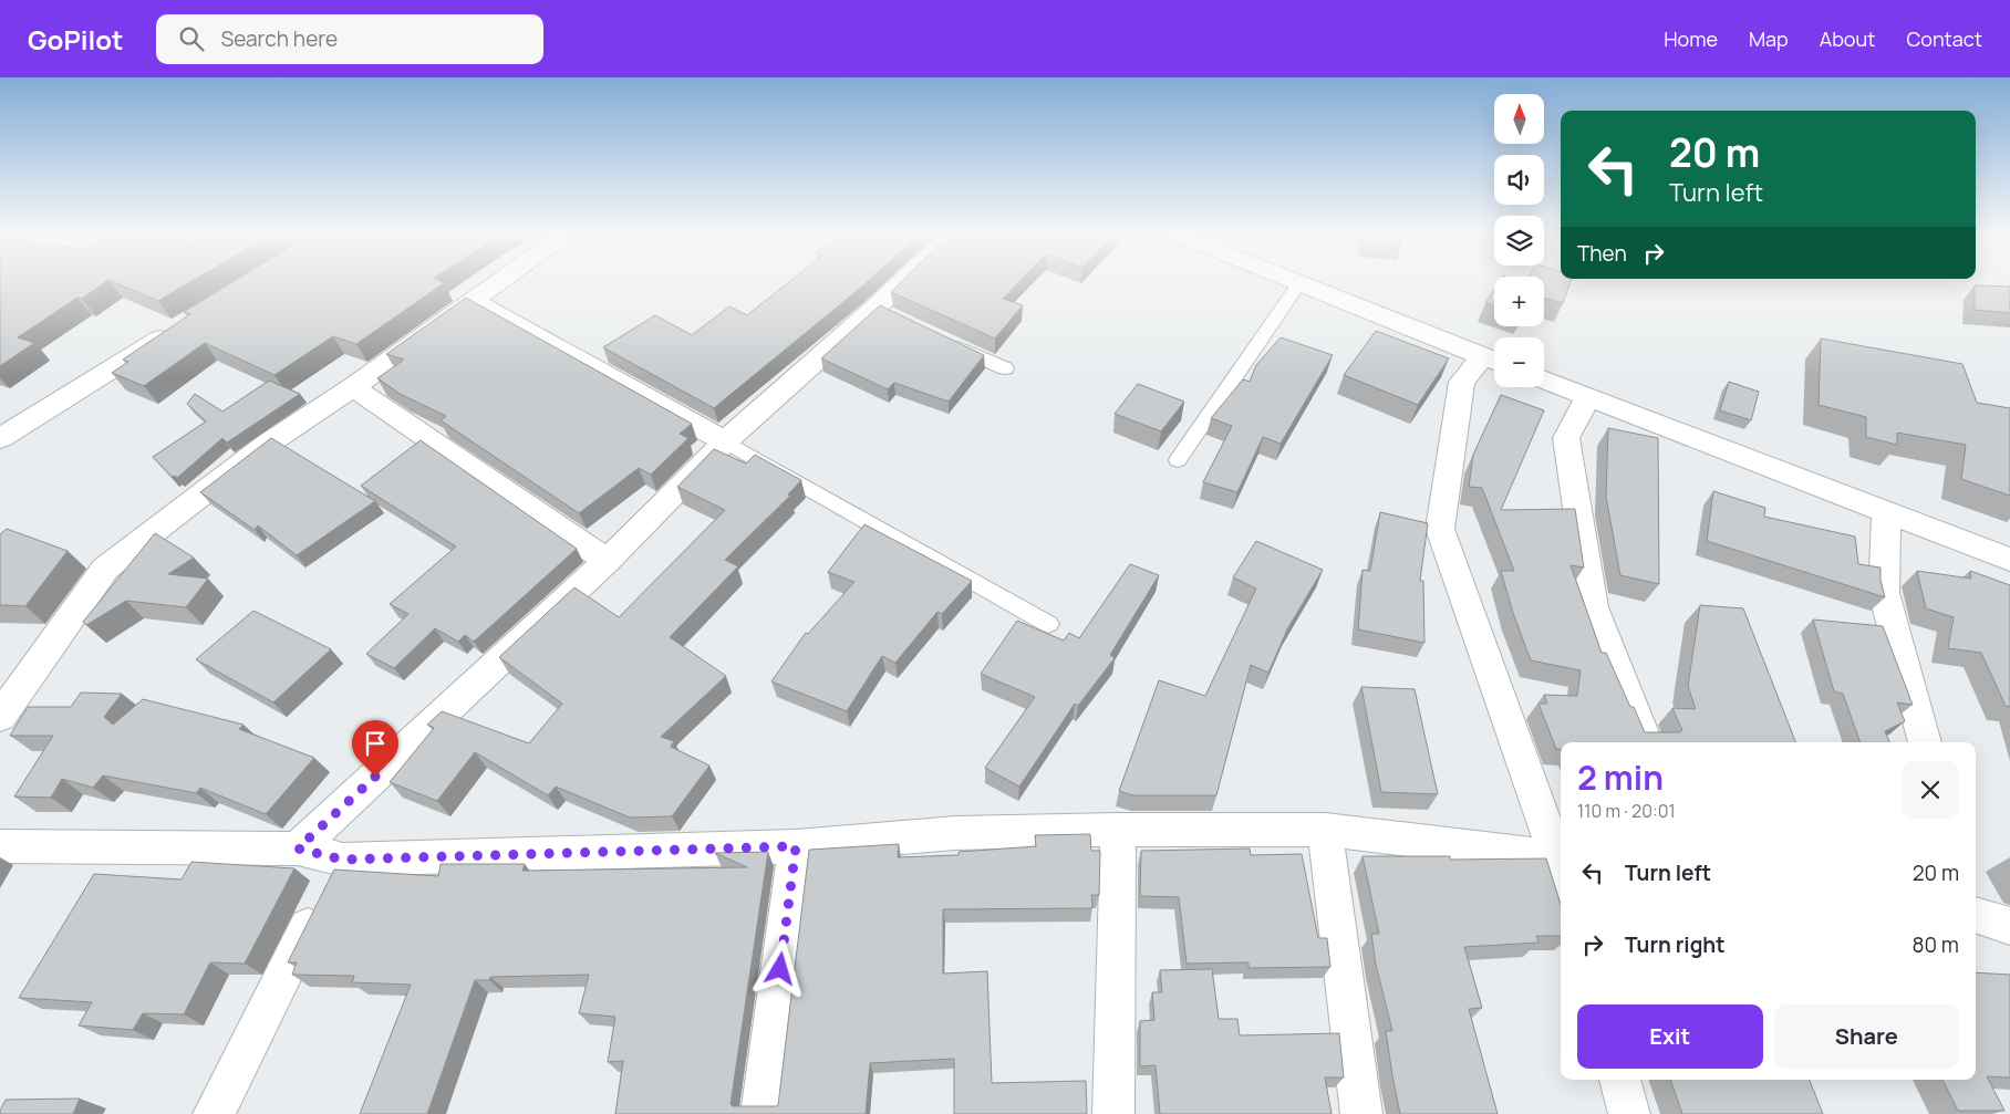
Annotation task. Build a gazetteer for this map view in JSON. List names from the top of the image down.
{
  "north": "top",
  "page": {
    "header": "GoPilot",
    "search": "Search here",
    "nav": [
      "Home",
      "Map",
      "About",
      "Contact"
    ],
    "map_buttons": ["+", "−"],
    "turn": ["20 m", "Turn left"],
    "then": "Then",
    "heading": ["2 min", "110 m · 20:01"],
    "list": [
      {
        "name": "Turn left",
        "value": "20 m"
      },
      {
        "name": "Turn right",
        "value": "80 m"
      }
    ],
    "buttons": ["Exit", "Share"]
  }
}
